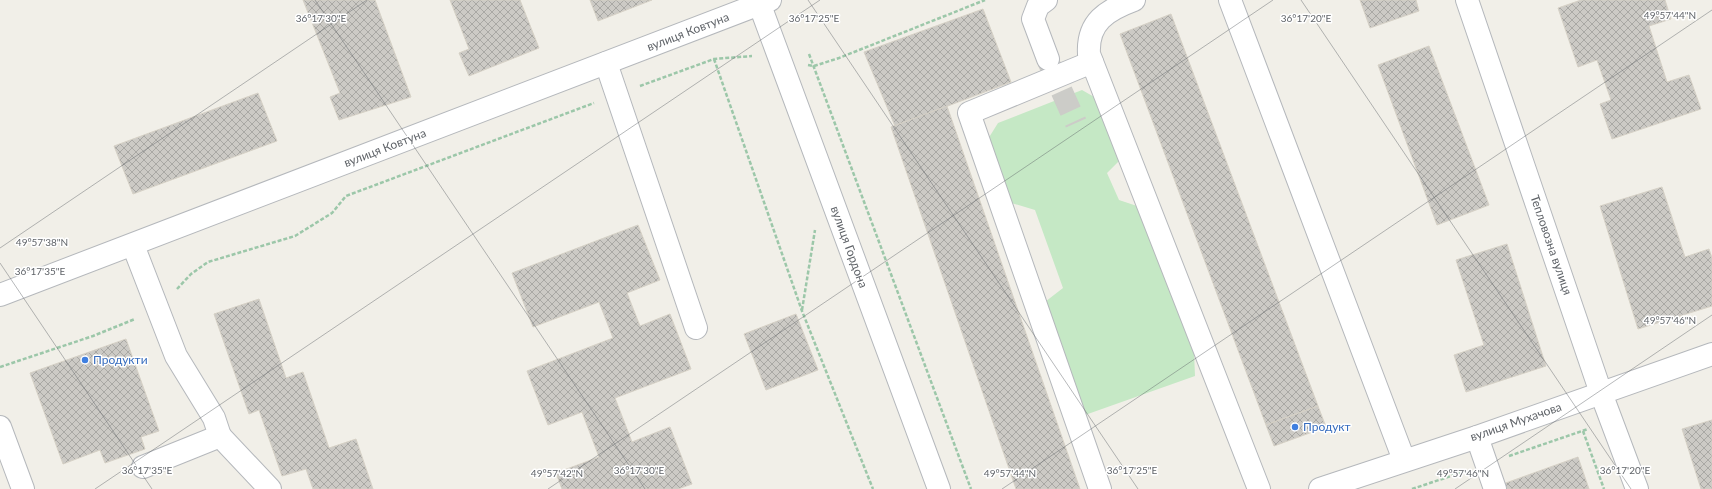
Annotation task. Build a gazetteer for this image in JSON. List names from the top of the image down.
{
  "streets": {
    "street": [
      "вулиця Ковтуна",
      "Тепловозна вулиця",
      "вулиця Гордона",
      "вулиця Мухачова"
    ]
  },
  "crossings": [
    ["вулиця Ковтуна", "вулиця Гордона"],
    ["Тепловозна вулиця", "вулиця Мухачова"]
  ],
  "places": ["Продукти", "Продукт"],
  "coordinates": [
    "49°57'44\"N",
    "36°17'30\"E",
    "36°17'25\"E",
    "36°17'20\"E",
    "49°57'38\"N",
    "36°17'35\"E",
    "49°57'46\"N",
    "49°57'42\"N"
  ]
}
